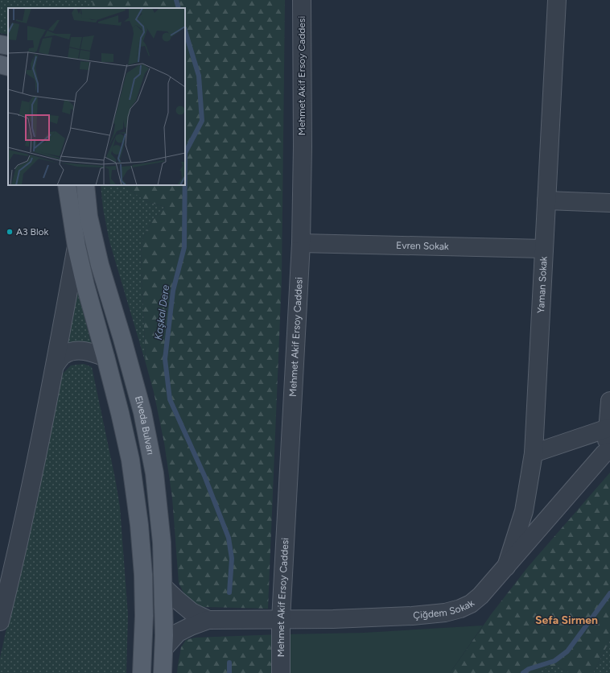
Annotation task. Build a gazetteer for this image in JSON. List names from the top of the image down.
{
  "streets": {
    "main road": ["Elveda Bulvarı"],
    "street": [
      "Mehmet Akif Ersoy Caddesi",
      "Evren Sokak",
      "Yaman Sokak",
      "Çiğdem Sokak"
    ]
  },
  "crossings": [
    ["Mehmet Akif Ersoy Caddesi", "Evren Sokak"],
    ["Mehmet Akif Ersoy Caddesi", "Çiğdem Sokak"],
    ["Evren Sokak", "Yaman Sokak"],
    ["Yaman Sokak", "Çiğdem Sokak"]
  ],
  "districts": ["Sefa Sirmen"],
  "water": ["Kaşkal Dere"],
  "places": ["A3 Blok"]
}
